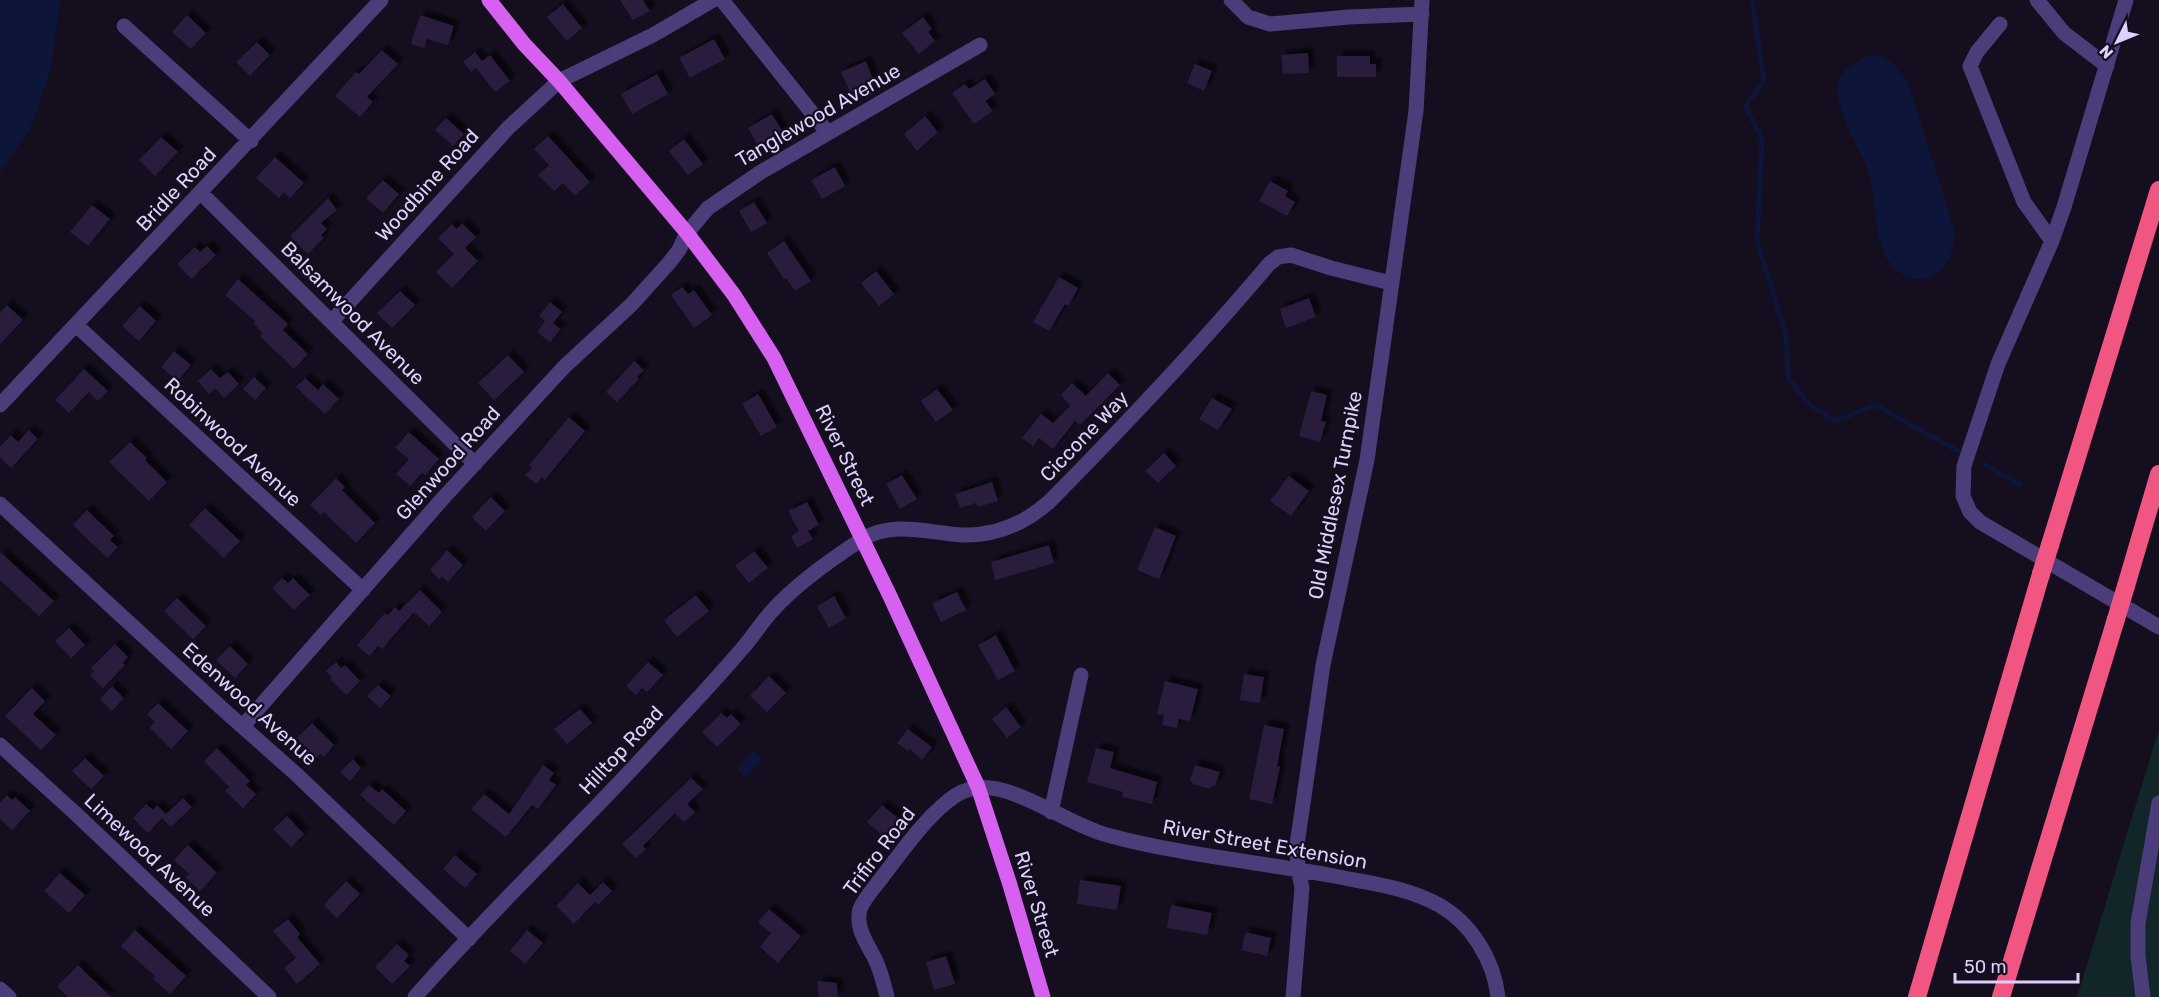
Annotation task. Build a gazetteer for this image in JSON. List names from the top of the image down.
{
  "streets": {
    "main road": ["River Street"],
    "street": [
      "Tanglewood Avenue",
      "Woodbine Road",
      "Bridle Road",
      "Balsamwood Avenue",
      "Ciccone Way",
      "Robinwood Avenue",
      "Glenwood Road",
      "Old Middlesex Turnpike",
      "Edenwood Avenue",
      "Hilltop Road",
      "River Street Extension",
      "Trifiro Road",
      "Limewood Avenue"
    ]
  },
  "crossings": [
    ["Tanglewood Avenue", "River Street"],
    ["Tanglewood Avenue", "Glenwood Road"],
    ["Woodbine Road", "Balsamwood Avenue"],
    ["Woodbine Road", "River Street"],
    ["Bridle Road", "Balsamwood Avenue"],
    ["Bridle Road", "Robinwood Avenue"],
    ["Balsamwood Avenue", "Glenwood Road"],
    ["Ciccone Way", "River Street"],
    ["Ciccone Way", "Old Middlesex Turnpike"],
    ["Ciccone Way", "Hilltop Road"],
    ["Robinwood Avenue", "Glenwood Road"],
    ["River Street", "Glenwood Road"],
    ["River Street", "Hilltop Road"],
    ["River Street", "River Street Extension"],
    ["River Street", "Trifiro Road"],
    ["Glenwood Road", "Edenwood Avenue"],
    ["Old Middlesex Turnpike", "River Street Extension"],
    ["Edenwood Avenue", "Hilltop Road"],
    ["River Street Extension", "Trifiro Road"]
  ],
  "scale_bar": "50 m",
  "north": "bottom left"
}
